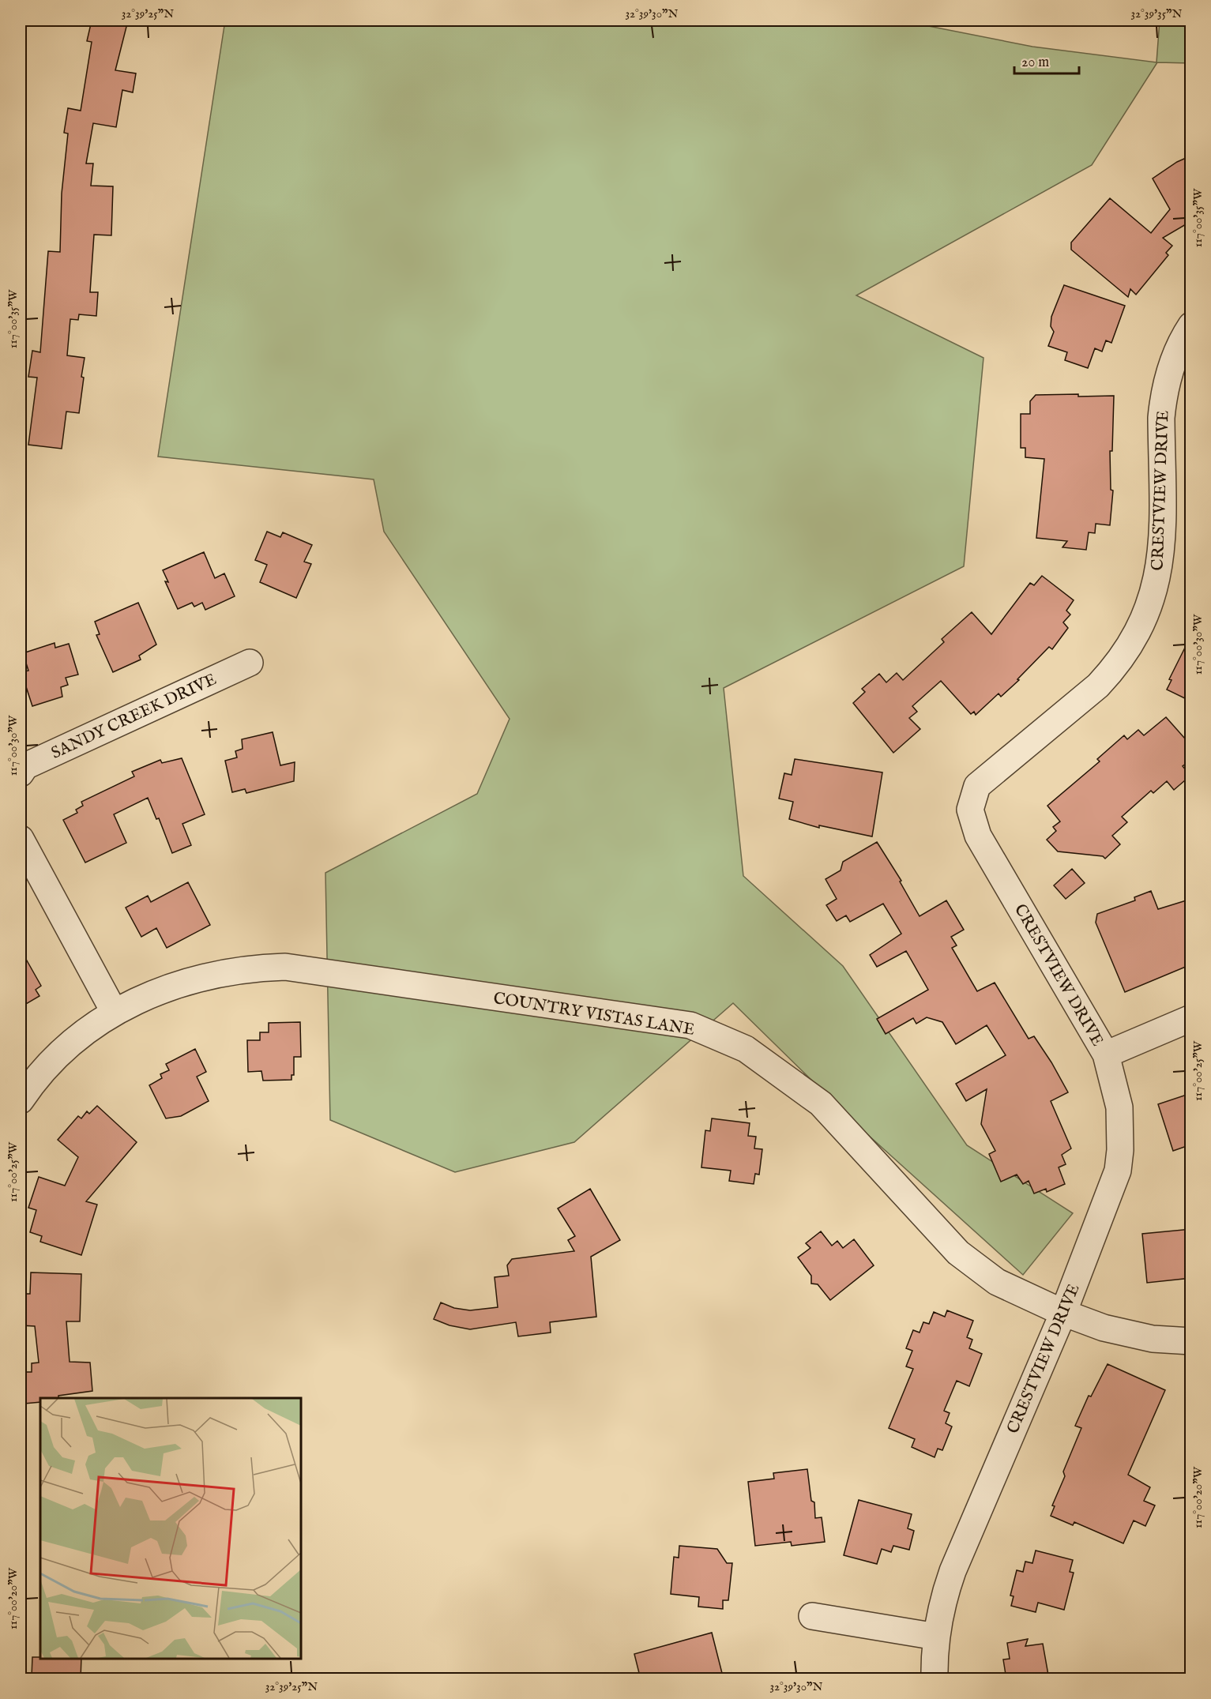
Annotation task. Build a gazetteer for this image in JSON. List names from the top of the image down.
{
  "streets": {
    "street": ["CRESTVIEW DRIVE", "SANDY CREEK DRIVE", "COUNTRY VISTAS LANE"]
  },
  "crossings": [
    ["CRESTVIEW DRIVE", "COUNTRY VISTAS LANE"]
  ],
  "scale_bar": "20 m",
  "coordinates": [
    "32°39'25\"N",
    "32°39'30\"N",
    "32°39'35\"N",
    "117°00'35\"W",
    "117°00'30\"W",
    "117°00'25\"W",
    "117°00'20\"W"
  ]
}
